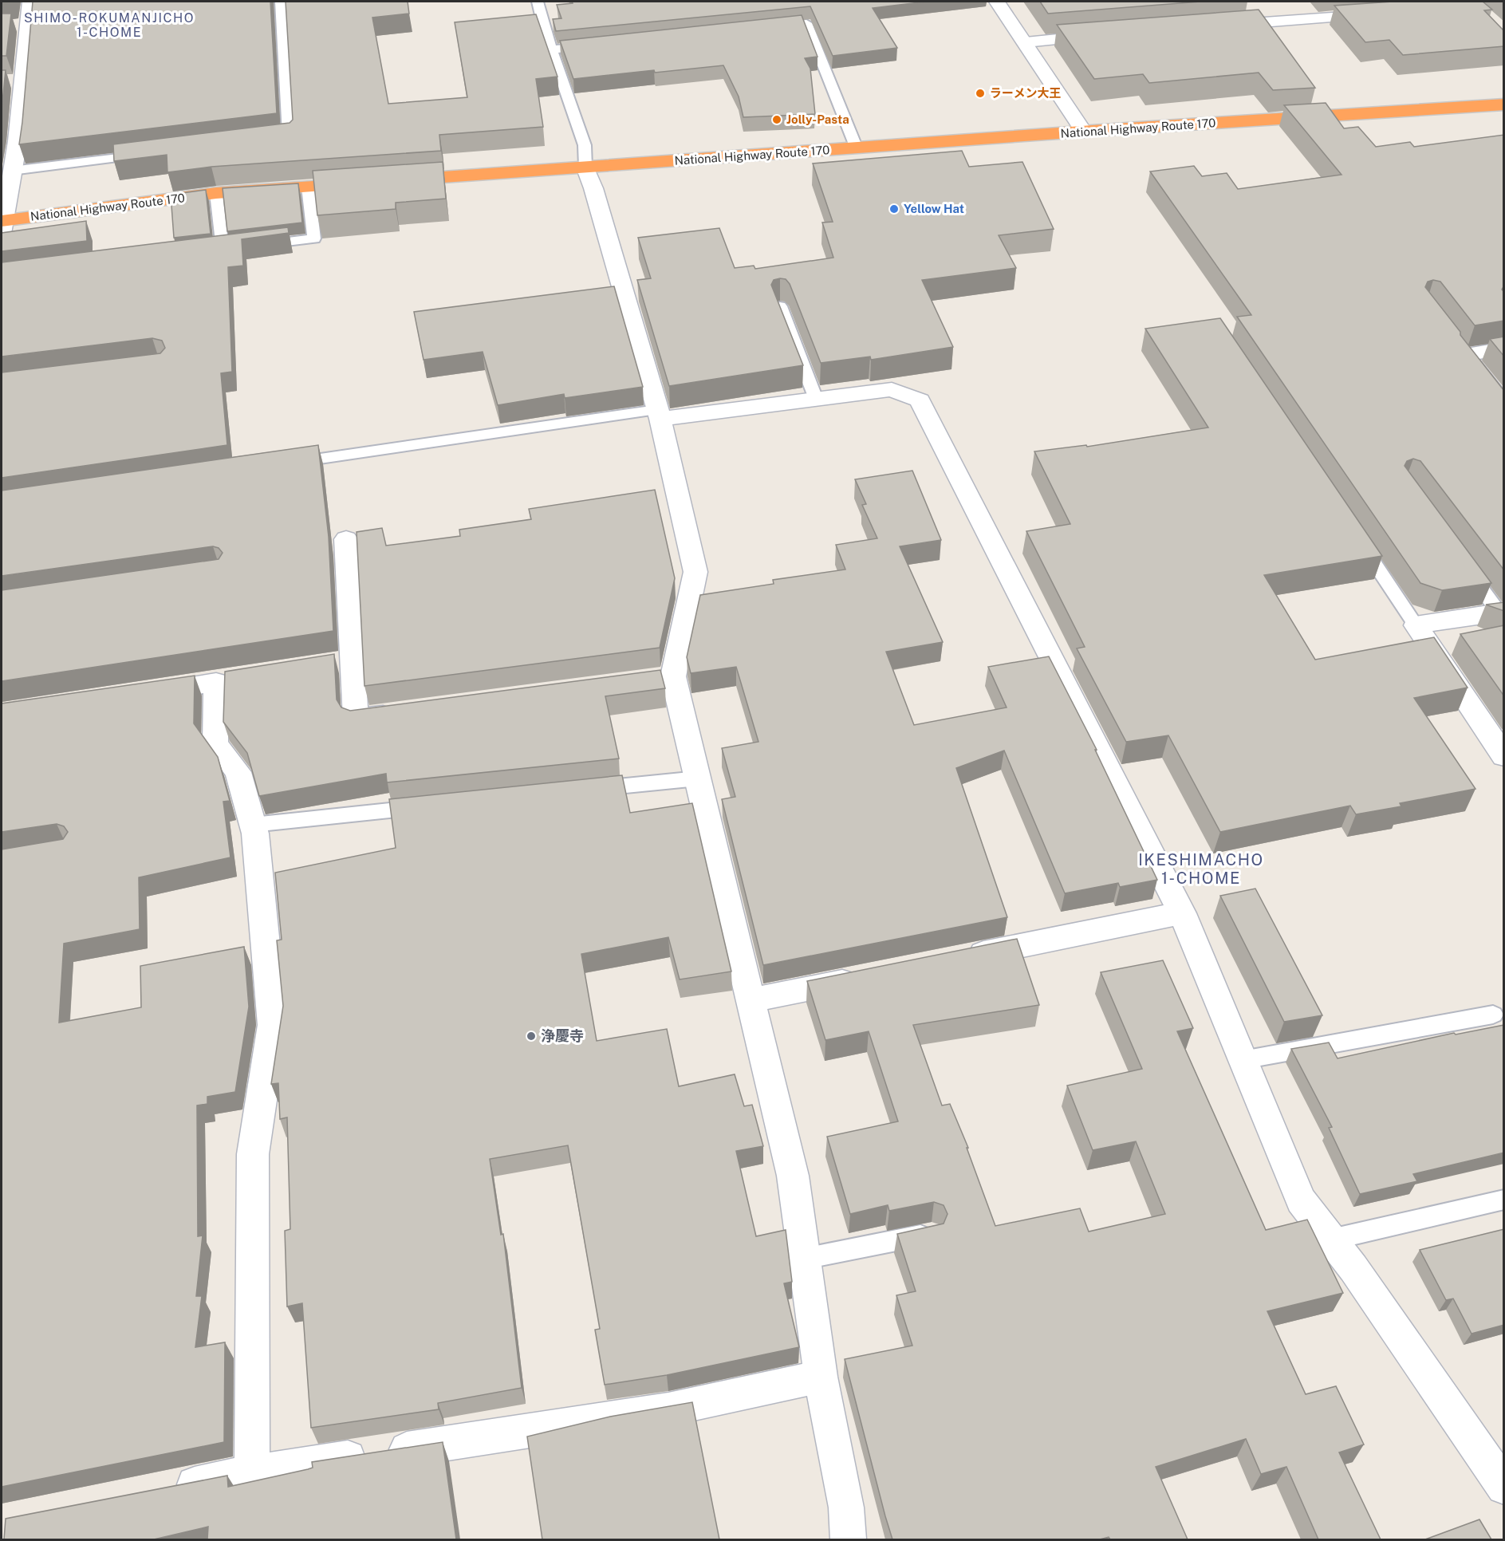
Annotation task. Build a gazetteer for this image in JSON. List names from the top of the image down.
{
  "streets": {
    "highway": ["National Highway Route 170"]
  },
  "districts": ["SHIMO-ROKUMANJICHO 1-CHOME", "IKESHIMACHO 1-CHOME"],
  "places": [
    "ラーメン大王",
    "Jolly-Pasta",
    "Yellow Hat",
    "浄慶寺"
  ]
}
